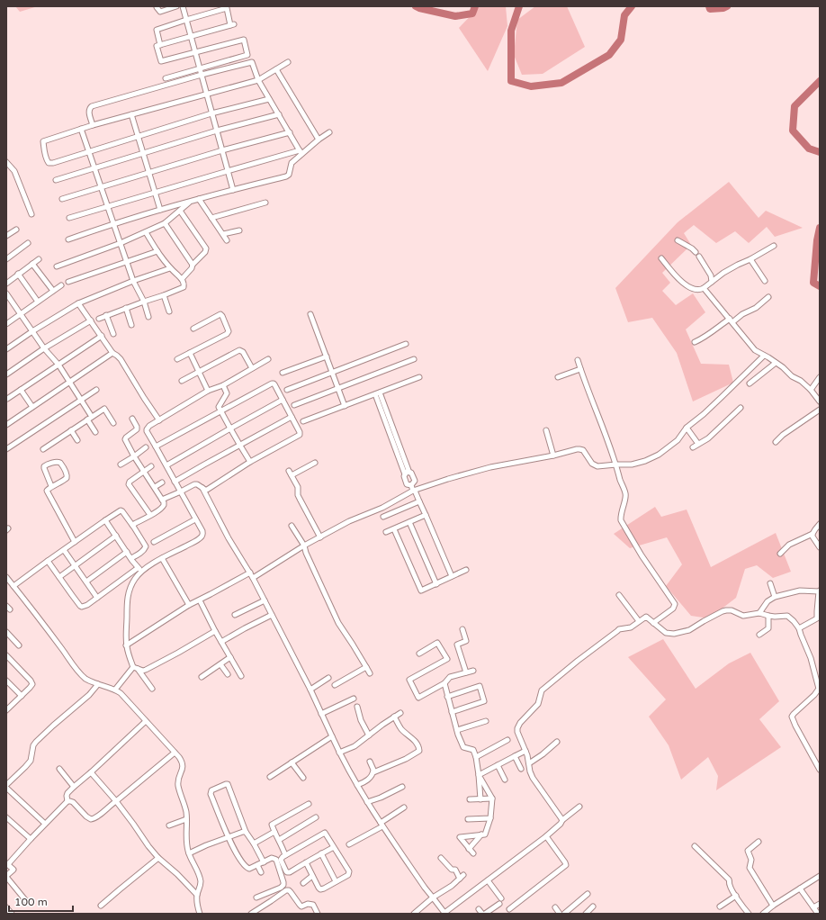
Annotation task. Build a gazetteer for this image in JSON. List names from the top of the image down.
{
  "scale_bar": "100 m"
}
